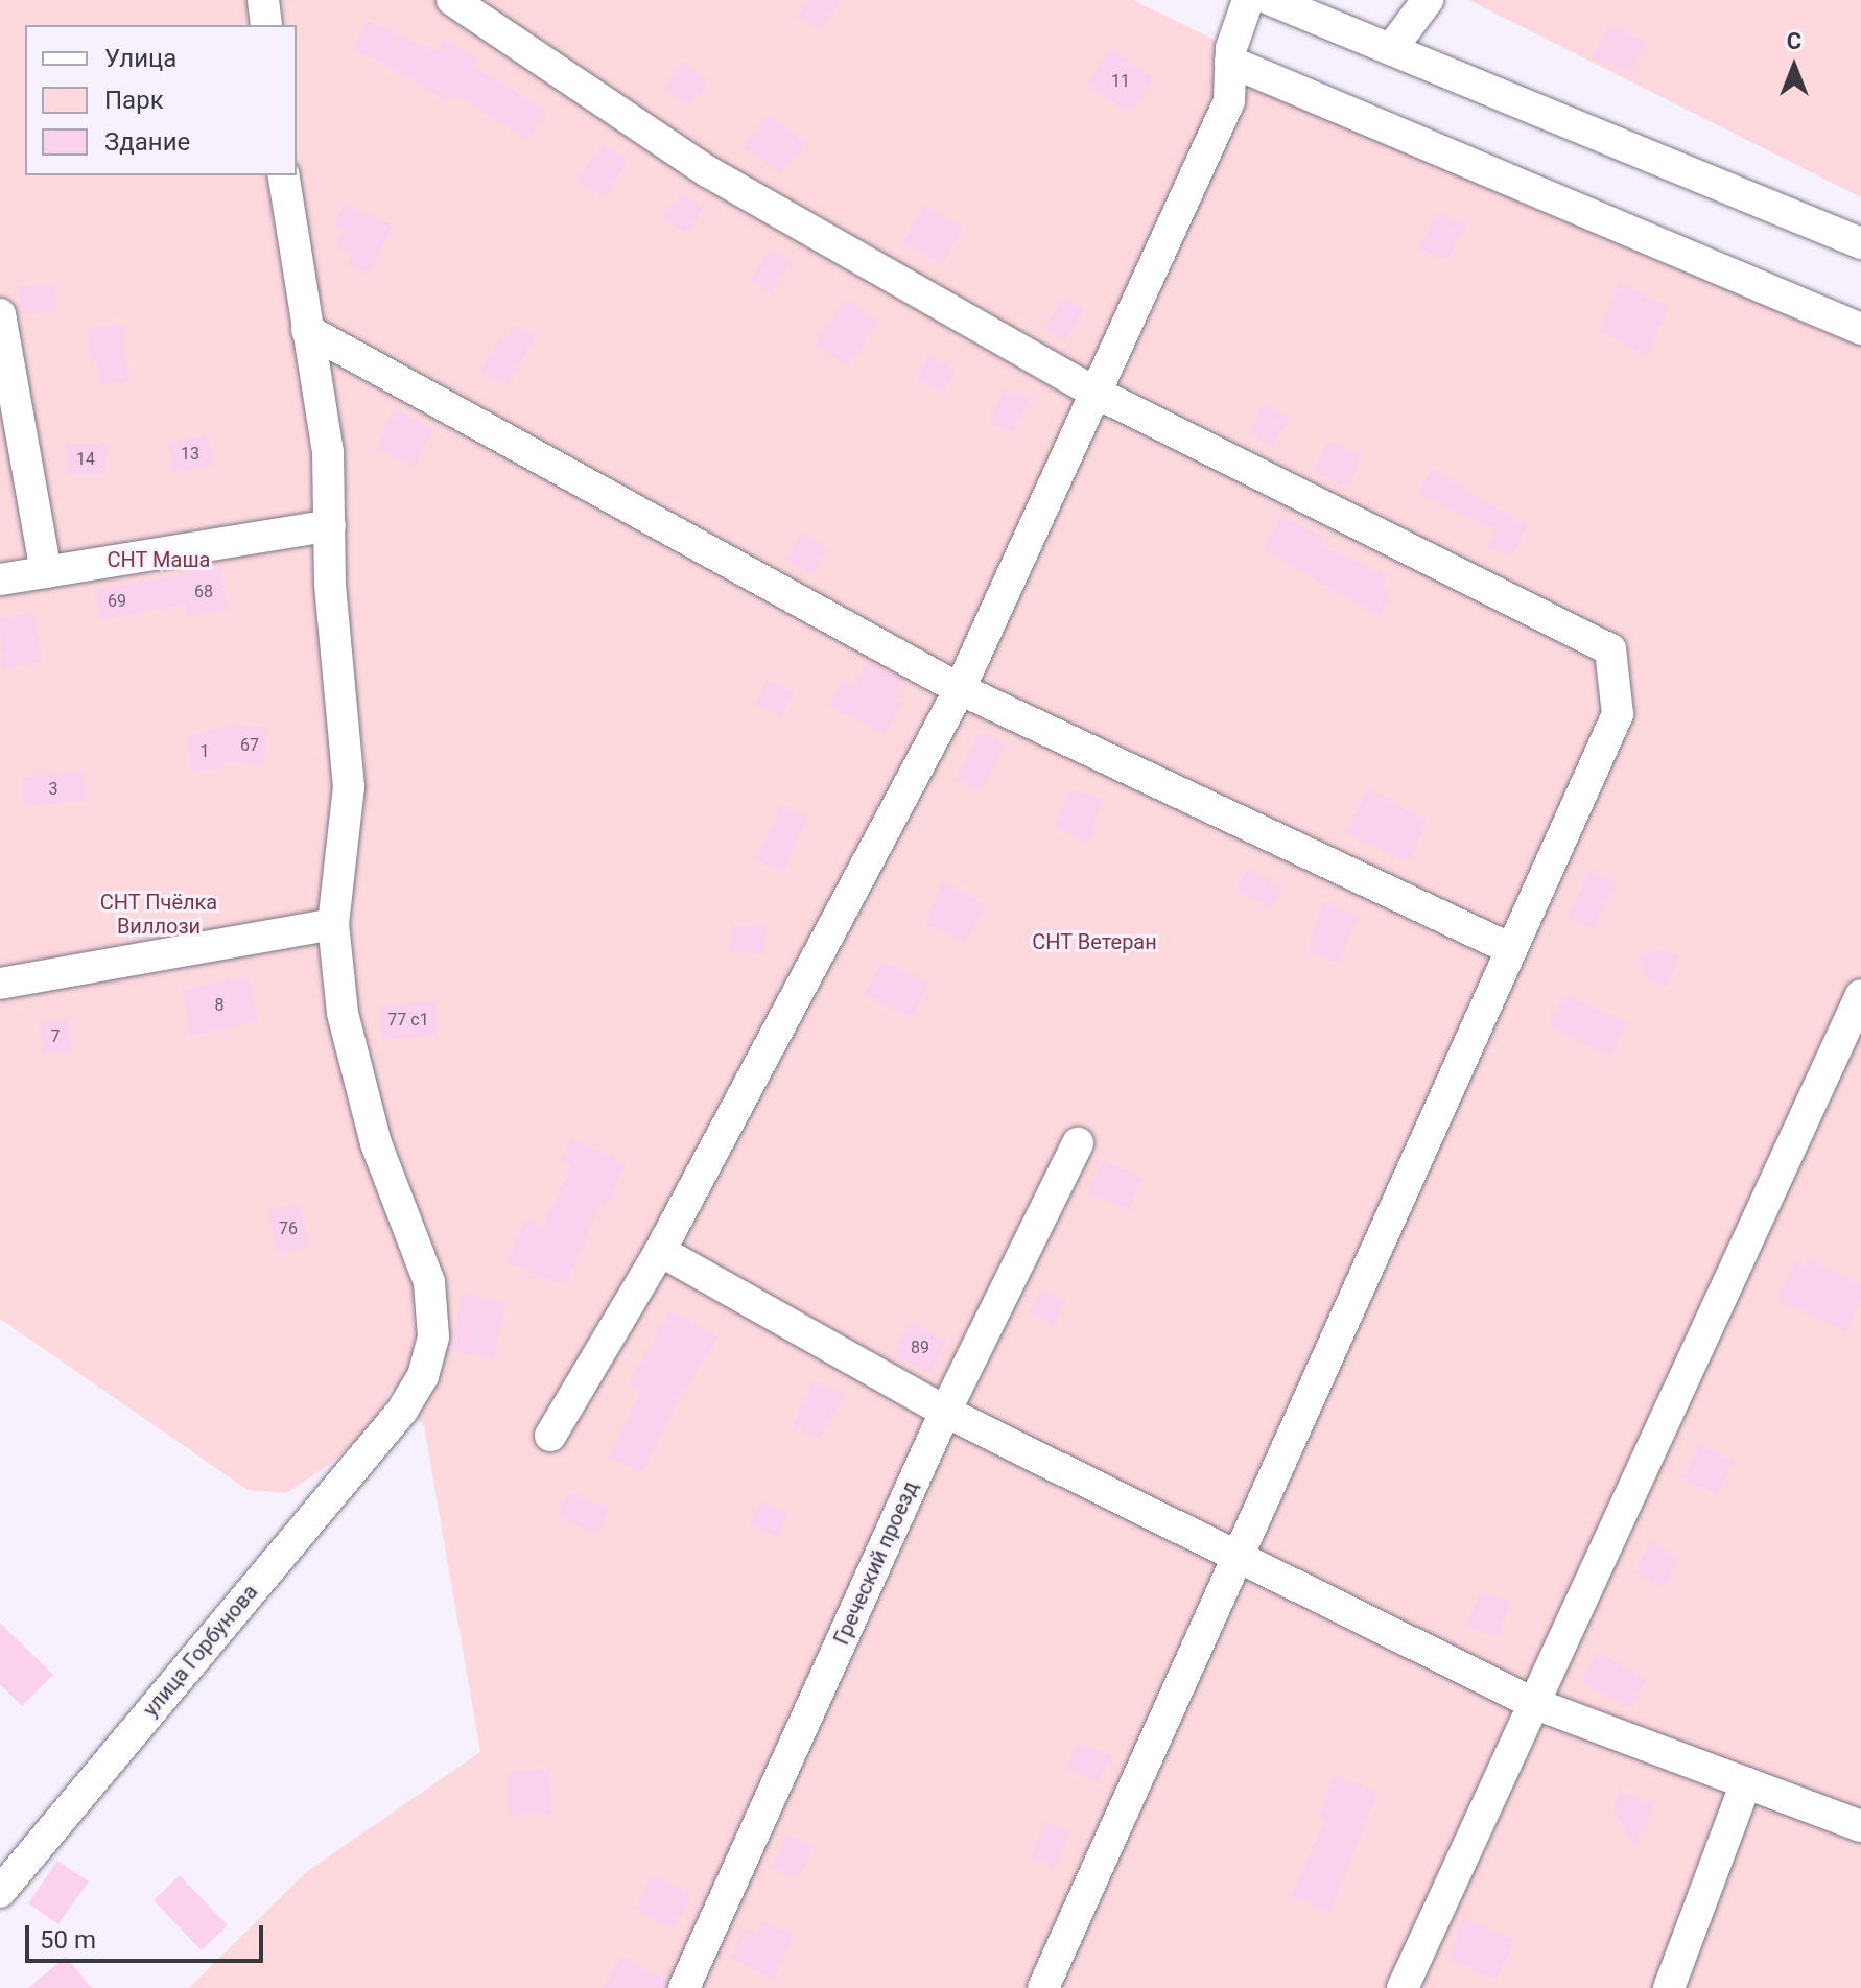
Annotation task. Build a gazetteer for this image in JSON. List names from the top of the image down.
{
  "streets": {
    "street": ["Греческий проезд", "улица Горбунова"]
  },
  "parks": ["СНТ Маша", "СНТ Пчёлка Виллози", "СНТ Ветеран"],
  "house_numbers": [
    "11",
    "13",
    "14",
    "68",
    "69",
    "67",
    "1",
    "3",
    "8",
    "77 с1",
    "7",
    "76",
    "89"
  ],
  "legend": ["Улица", "Парк", "Здание"],
  "scale_bar": "50 m",
  "north": "top"
}
